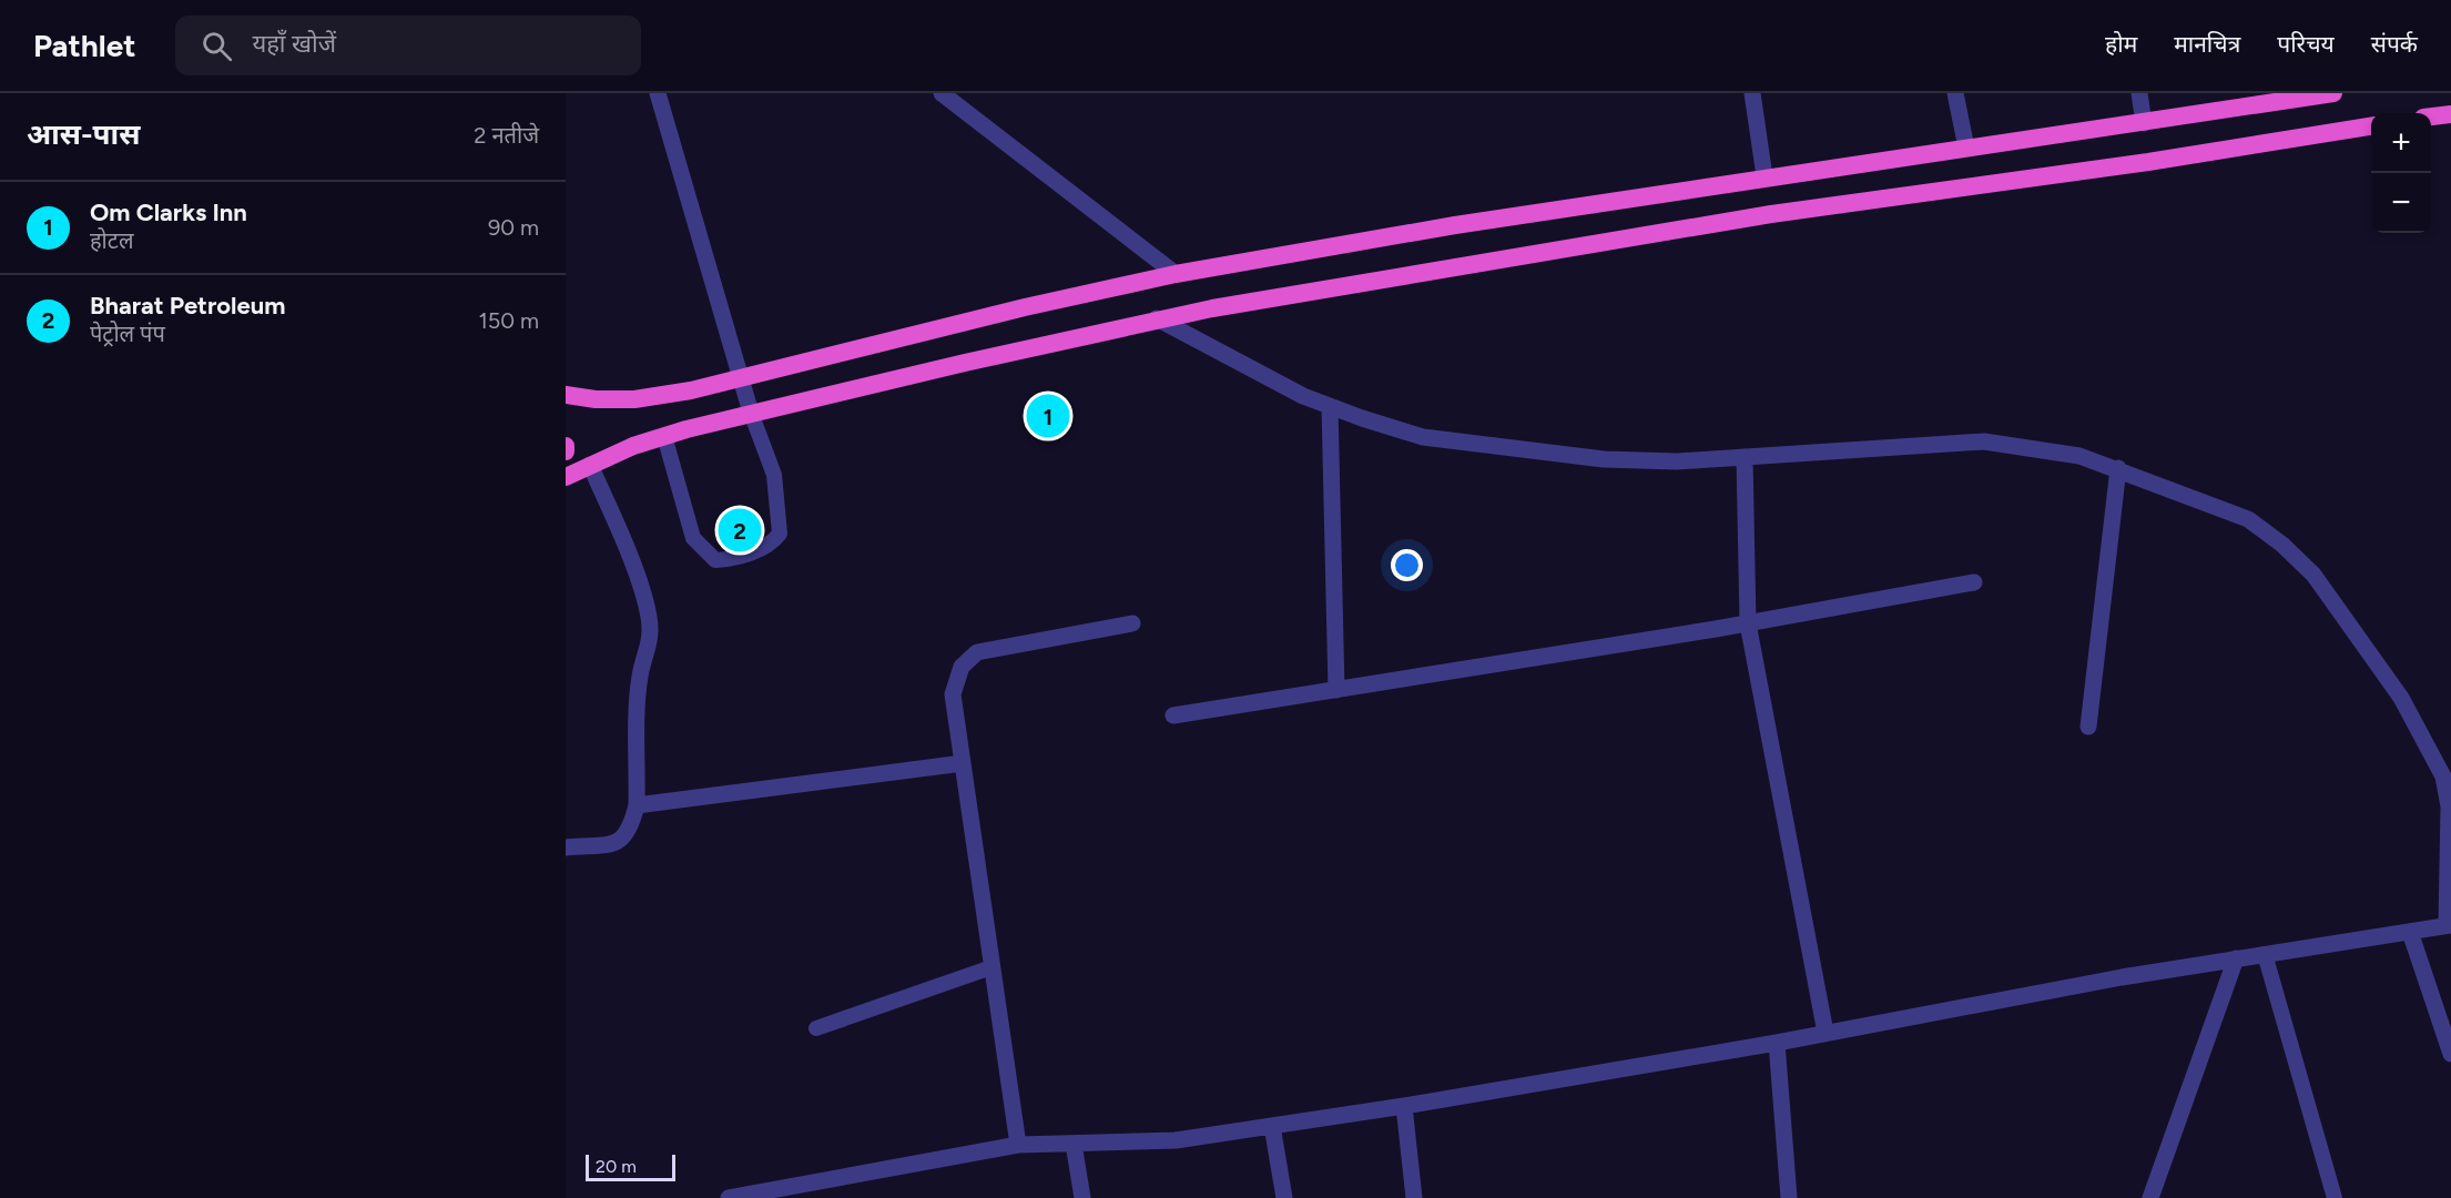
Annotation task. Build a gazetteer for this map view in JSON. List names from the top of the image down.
{
  "scale_bar": "20 m",
  "page": {
    "header": "Pathlet",
    "search": "यहाँ खोजें",
    "nav": [
      "होम",
      "मानचित्र",
      "परिचय",
      "संपर्क"
    ],
    "heading": ["आस-पास", "2 नतीजे"],
    "map_buttons": ["+", "−"],
    "list": [
      {
        "mark": "1",
        "name": "Om Clarks Inn",
        "note": "होटल",
        "value": "90 m"
      },
      {
        "mark": "2",
        "name": "Bharat Petroleum",
        "note": "पेट्रोल पंप",
        "value": "150 m"
      }
    ],
    "pins": ["1", "2"],
    "scale": "20 m"
  }
}
